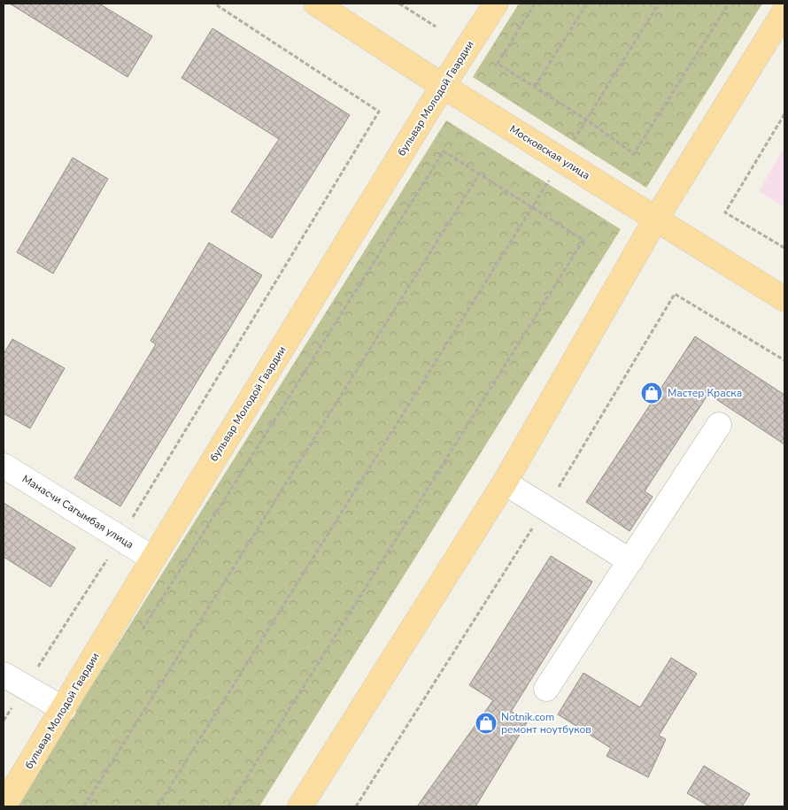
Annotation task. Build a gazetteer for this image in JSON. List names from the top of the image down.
{
  "streets": {
    "main road": ["бульвар Молодой Гвардии", "Московская улица"],
    "street": ["Манасчи Сагымбая улица"]
  },
  "crossings": [
    ["бульвар Молодой Гвардии", "Московская улица"],
    ["бульвар Молодой Гвардии", "Манасчи Сагымбая улица"]
  ],
  "places": {
    "shop": ["Мастер Краска", "Notnik.com ремонт ноутбуков"]
  }
}
